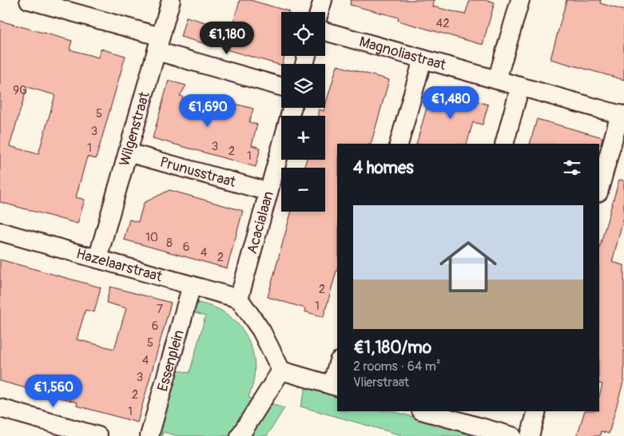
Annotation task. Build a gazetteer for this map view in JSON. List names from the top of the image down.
{
  "streets": {
    "street": [
      "Magnoliastraat",
      "Wilgenstraat",
      "Prunusstraat",
      "Acacialaan",
      "Hazelaarstraat",
      "Essenplein"
    ]
  },
  "crossings": [
    ["Wilgenstraat", "Prunusstraat"],
    ["Wilgenstraat", "Hazelaarstraat"],
    ["Prunusstraat", "Acacialaan"],
    ["Acacialaan", "Hazelaarstraat"],
    ["Hazelaarstraat", "Essenplein"]
  ],
  "house_numbers": [
    "42",
    "9G",
    "5",
    "3",
    "3",
    "1",
    "2",
    "1",
    "10",
    "8",
    "6",
    "4",
    "2",
    "2",
    "1",
    "7",
    "6",
    "5",
    "4",
    "3",
    "2",
    "1"
  ],
  "page": {
    "map_buttons": ["+", "−"],
    "price": [
      "€1,180",
      "€1,480",
      "€1,690",
      "€1,560"
    ],
    "heading": "4 homes",
    "list": [
      {
        "name": "€1,180/mo",
        "note": "2 rooms · 64 m² · Vlierstraat"
      }
    ]
  }
}
